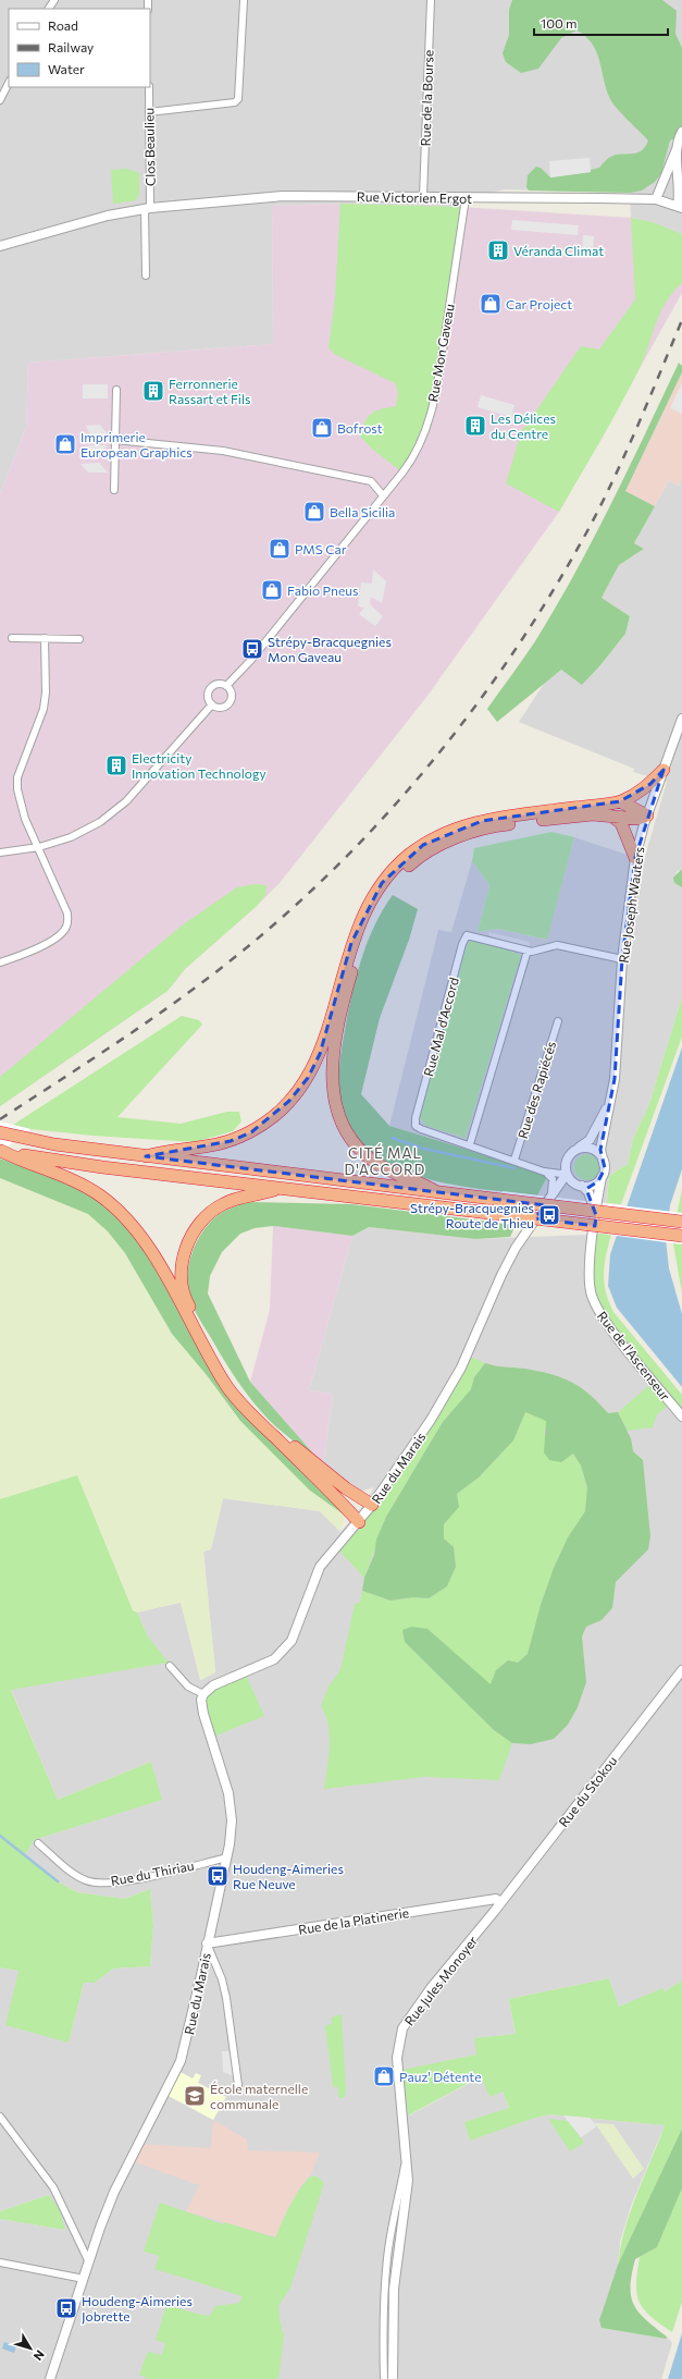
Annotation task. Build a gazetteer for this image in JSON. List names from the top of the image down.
{
  "streets": {
    "street": [
      "Rue de la Bourse",
      "Clos Beaulieu",
      "Rue Victorien Ergot",
      "Rue Mon Gaveau",
      "Rue Joseph Wauters",
      "Rue Mal d'Accord",
      "Rue des Rapiécés",
      "Rue de l'Ascenseur",
      "Rue du Marais",
      "Rue du Stokou",
      "Rue du Thiriau",
      "Rue de la Platinerie",
      "Rue Jules Monoyer"
    ]
  },
  "crossings": [
    ["Rue de la Bourse", "Rue Victorien Ergot"],
    ["Clos Beaulieu", "Rue Victorien Ergot"],
    ["Rue Victorien Ergot", "Rue Mon Gaveau"],
    ["Rue Joseph Wauters", "Rue Mal d'Accord"],
    ["Rue Joseph Wauters", "Rue de l'Ascenseur"],
    ["Rue Joseph Wauters", "Rue du Marais"],
    ["Rue Mal d'Accord", "Rue des Rapiécés"],
    ["Rue de l'Ascenseur", "Rue du Marais"],
    ["Rue du Marais", "Rue du Thiriau"],
    ["Rue du Marais", "Rue de la Platinerie"],
    ["Rue du Stokou", "Rue de la Platinerie"],
    ["Rue du Stokou", "Rue Jules Monoyer"]
  ],
  "districts": ["CITÉ MAL D'ACCORD"],
  "places": {
    "building": [
      "Véranda Climat",
      "Ferronnerie Rassart et Fils",
      "Les Délices du Centre",
      "Electricity Innovation Technology"
    ],
    "shop": [
      "Car Project",
      "Bofrost",
      "Imprimerie European Graphics",
      "Bella Sicilia",
      "PMS Car",
      "Fabio Pneus",
      "Pauz' Détente"
    ],
    "bus stop": [
      "Strépy-Bracquegnies Mon Gaveau",
      "Strépy-Bracquegnies Route de Thieu",
      "Houdeng-Aimeries Rue Neuve",
      "Houdeng-Aimeries Jobrette"
    ],
    "school or university": ["École maternelle communale"]
  },
  "legend": ["Road", "Railway", "Water"],
  "scale_bar": "100 m",
  "north": "bottom right"
}
